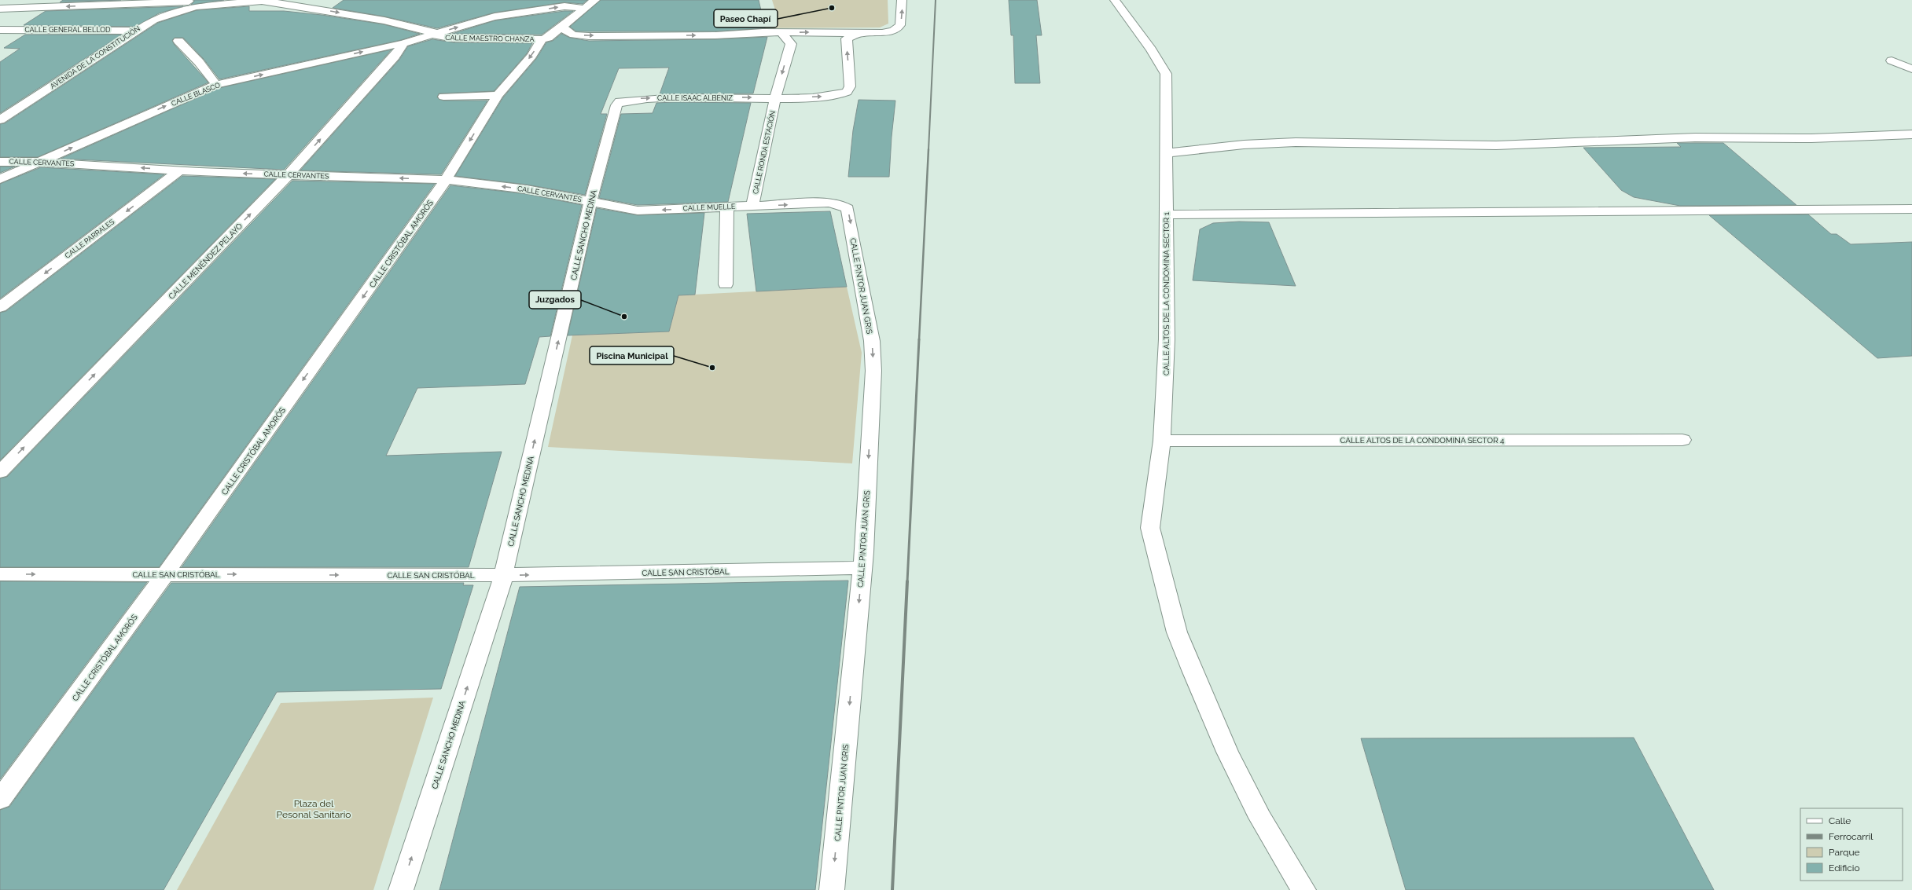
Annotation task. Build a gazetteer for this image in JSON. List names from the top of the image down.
{
  "streets": {
    "street": [
      "CALLE GENERAL BELLOD",
      "CALLE MAESTRO CHANZA",
      "AVENIDA DE LA CONSTITUCIÓN",
      "CALLE BLASCO",
      "CALLE ISAAC ALBÉNIZ",
      "CALLE RONDA ESTACIÓN",
      "CALLE CERVANTES",
      "CALLE MUELLE",
      "CALLE SANCHO MEDINA",
      "CALLE PARRALES",
      "CALLE CRISTÓBAL AMORÓS",
      "CALLE MENÉNDEZ PELAYO",
      "CALLE PINTOR JUAN GRIS",
      "CALLE ALTOS DE LA CONDOMINA SECTOR 1",
      "CALLE ALTOS DE LA CONDOMINA SECTOR 4",
      "CALLE SAN CRISTÓBAL"
    ]
  },
  "crossings": [
    ["CALLE GENERAL BELLOD", "AVENIDA DE LA CONSTITUCIÓN"],
    ["CALLE MAESTRO CHANZA", "CALLE BLASCO"],
    ["CALLE MAESTRO CHANZA", "CALLE CRISTÓBAL AMORÓS"],
    ["CALLE BLASCO", "CALLE CERVANTES"],
    ["CALLE BLASCO", "CALLE MENÉNDEZ PELAYO"],
    ["CALLE ISAAC ALBÉNIZ", "CALLE RONDA ESTACIÓN"],
    ["CALLE ISAAC ALBÉNIZ", "CALLE SANCHO MEDINA"],
    ["CALLE RONDA ESTACIÓN", "CALLE MUELLE"],
    ["CALLE CERVANTES", "CALLE MUELLE"],
    ["CALLE CERVANTES", "CALLE SANCHO MEDINA"],
    ["CALLE CERVANTES", "CALLE PARRALES"],
    ["CALLE CERVANTES", "CALLE CRISTÓBAL AMORÓS"],
    ["CALLE CERVANTES", "CALLE MENÉNDEZ PELAYO"],
    ["CALLE MUELLE", "CALLE SANCHO MEDINA"],
    ["CALLE MUELLE", "CALLE PINTOR JUAN GRIS"],
    ["CALLE SANCHO MEDINA", "CALLE SAN CRISTÓBAL"],
    ["CALLE CRISTÓBAL AMORÓS", "CALLE SAN CRISTÓBAL"],
    ["CALLE PINTOR JUAN GRIS", "CALLE SAN CRISTÓBAL"],
    ["CALLE ALTOS DE LA CONDOMINA SECTOR 1", "CALLE ALTOS DE LA CONDOMINA SECTOR 4"]
  ],
  "one_way": [
    "CALLE MAESTRO CHANZA",
    "CALLE RONDA ESTACIÓN",
    "CALLE CERVANTES",
    "CALLE SANCHO MEDINA",
    "CALLE PARRALES",
    "CALLE CRISTÓBAL AMORÓS",
    "CALLE MENÉNDEZ PELAYO",
    "CALLE PINTOR JUAN GRIS",
    "CALLE SAN CRISTÓBAL"
  ],
  "parks": ["Plaza del Pesonal Sanitario"],
  "places": ["Paseo Chapí", "Juzgados", "Piscina Municipal"],
  "legend": [
    "Calle",
    "Ferrocarril",
    "Parque",
    "Edificio"
  ]
}
